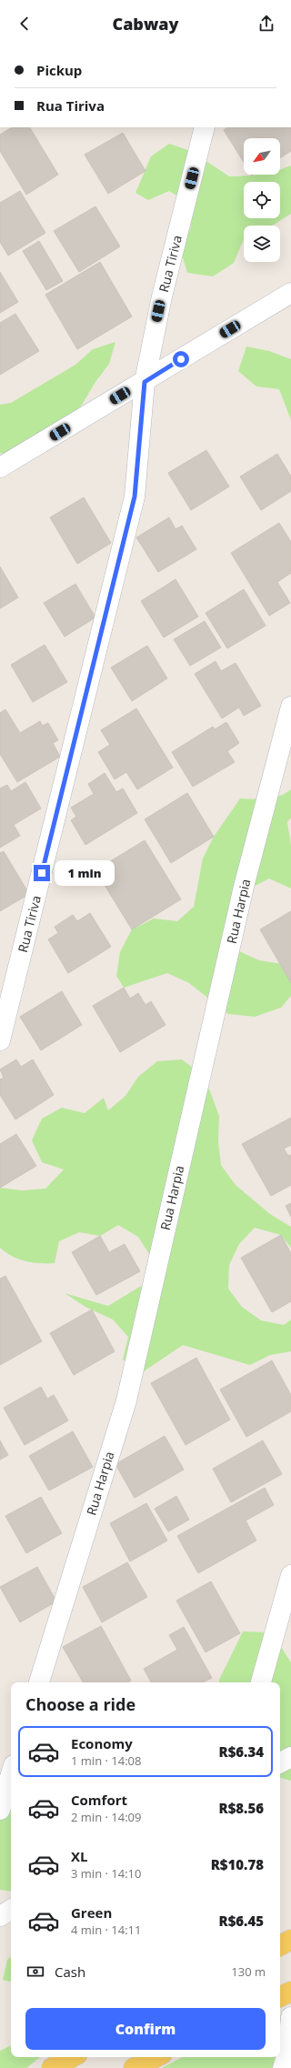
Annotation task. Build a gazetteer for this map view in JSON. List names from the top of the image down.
{
  "streets": {
    "street": ["Rua Tiriva", "Rua Harpia"]
  },
  "north": "bottom left",
  "page": {
    "header": "Cabway",
    "banner": ["Pickup", "Rua Tiriva"],
    "bubble": "1 min",
    "heading": "Choose a ride",
    "list": [
      {
        "name": "Economy",
        "note": "1 min · 14:08",
        "value": "R$6.34"
      },
      {
        "name": "Comfort",
        "note": "2 min · 14:09",
        "value": "R$8.56"
      },
      {
        "name": "XL",
        "note": "3 min · 14:10",
        "value": "R$10.78"
      },
      {
        "name": "Green",
        "note": "4 min · 14:11",
        "value": "R$6.45"
      }
    ],
    "pay": ["Cash", "130 m"],
    "buttons": "Confirm"
  }
}
